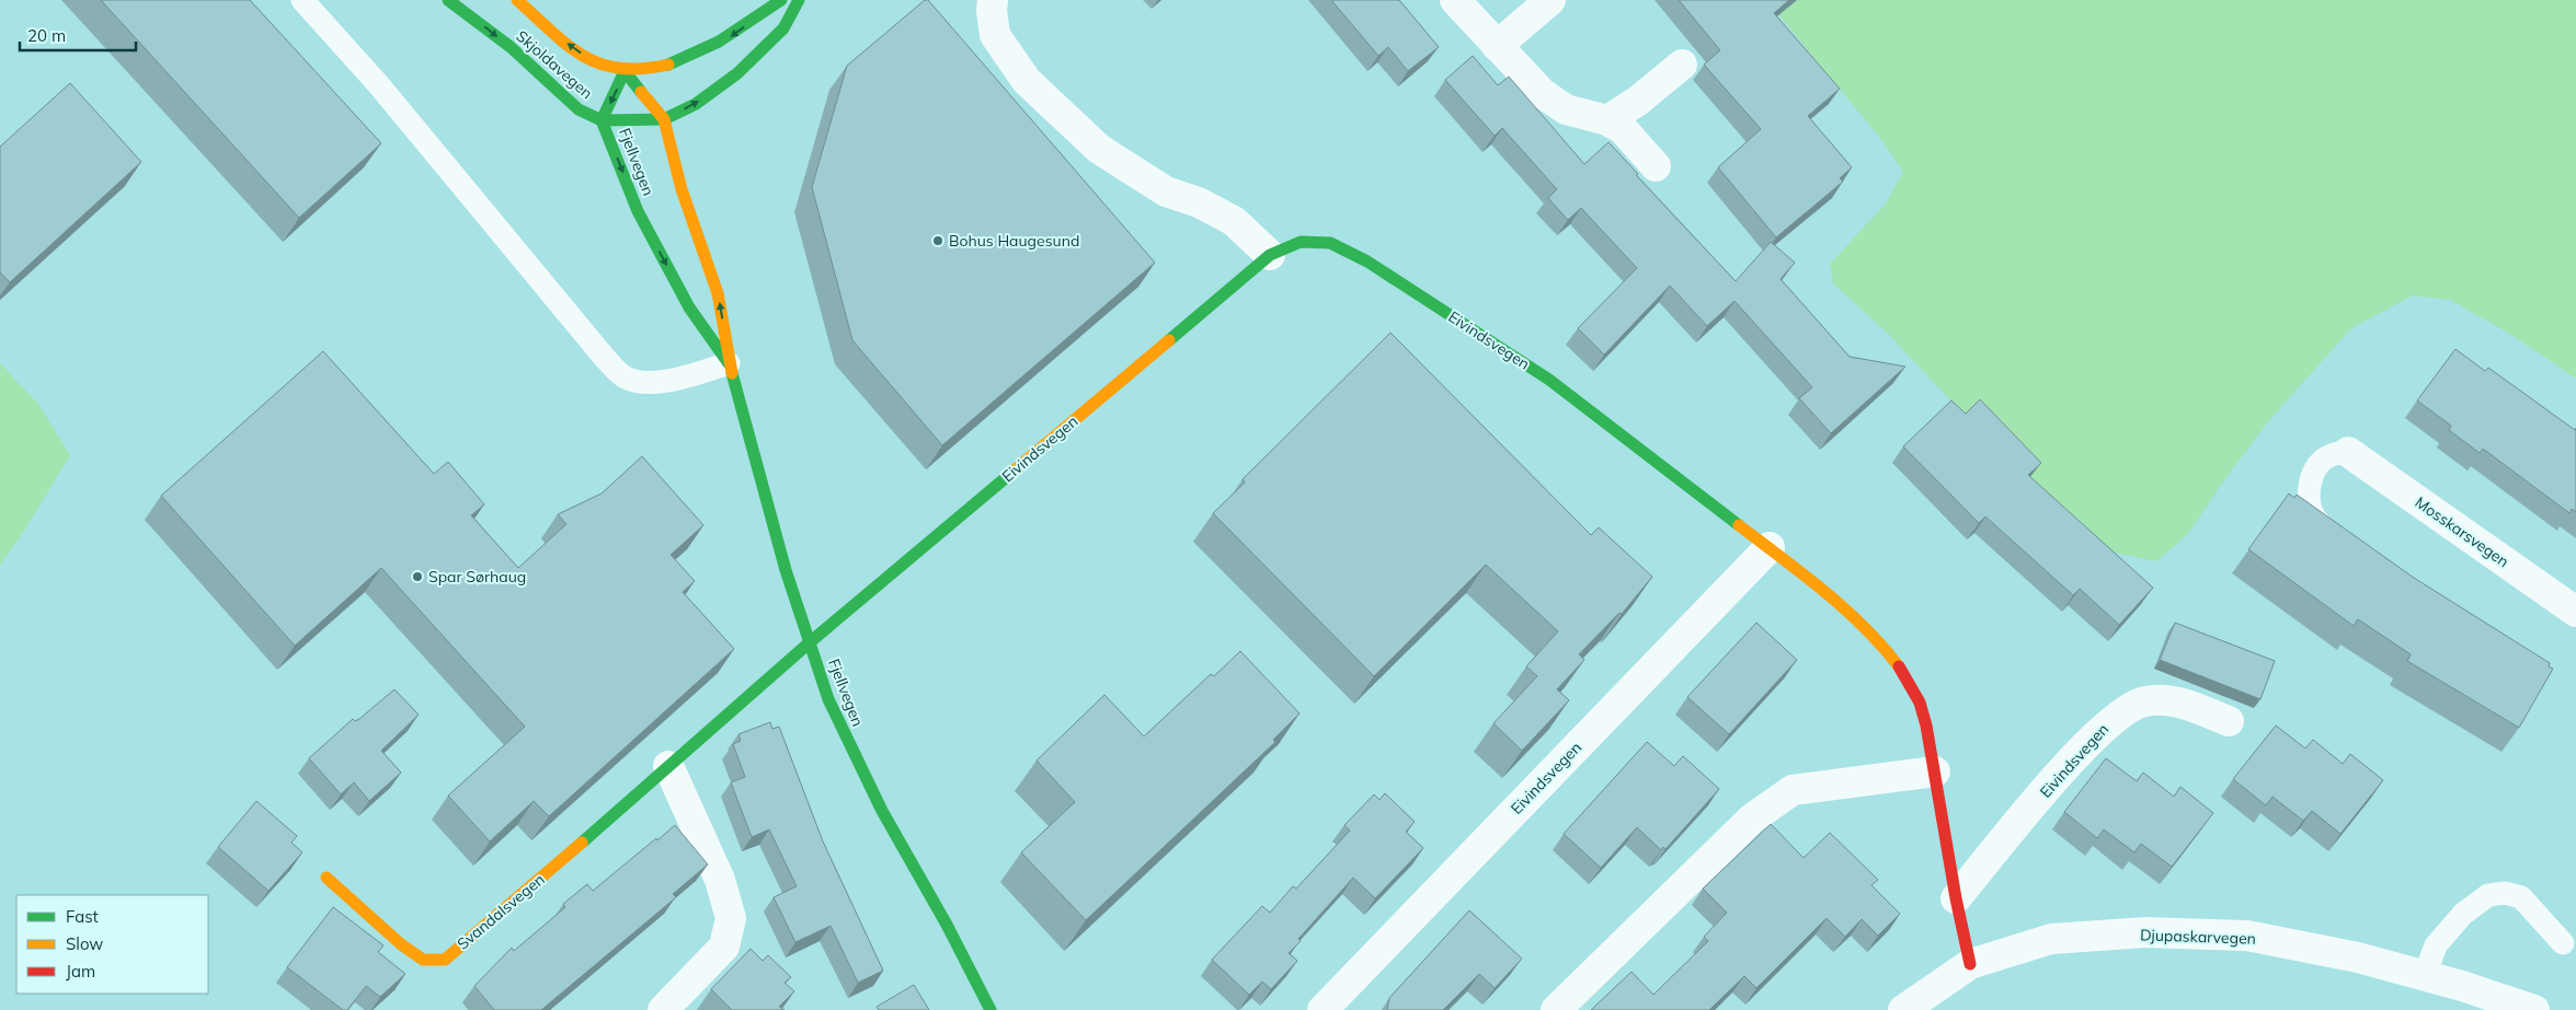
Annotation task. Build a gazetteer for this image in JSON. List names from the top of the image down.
{
  "streets": {
    "street": [
      "Skjoldavegen",
      "Fjellvegen",
      "Eivindsvegen",
      "Mosskarsvegen",
      "Svandalsvegen",
      "Djupaskarvegen"
    ]
  },
  "crossings": [
    ["Skjoldavegen", "Fjellvegen"],
    ["Fjellvegen", "Eivindsvegen"],
    ["Fjellvegen", "Svandalsvegen"],
    ["Eivindsvegen", "Svandalsvegen"],
    ["Eivindsvegen", "Djupaskarvegen"]
  ],
  "places": ["Bohus Haugesund", "Spar Sørhaug"],
  "legend": ["Fast", "Slow", "Jam"],
  "scale_bar": "20 m"
}
